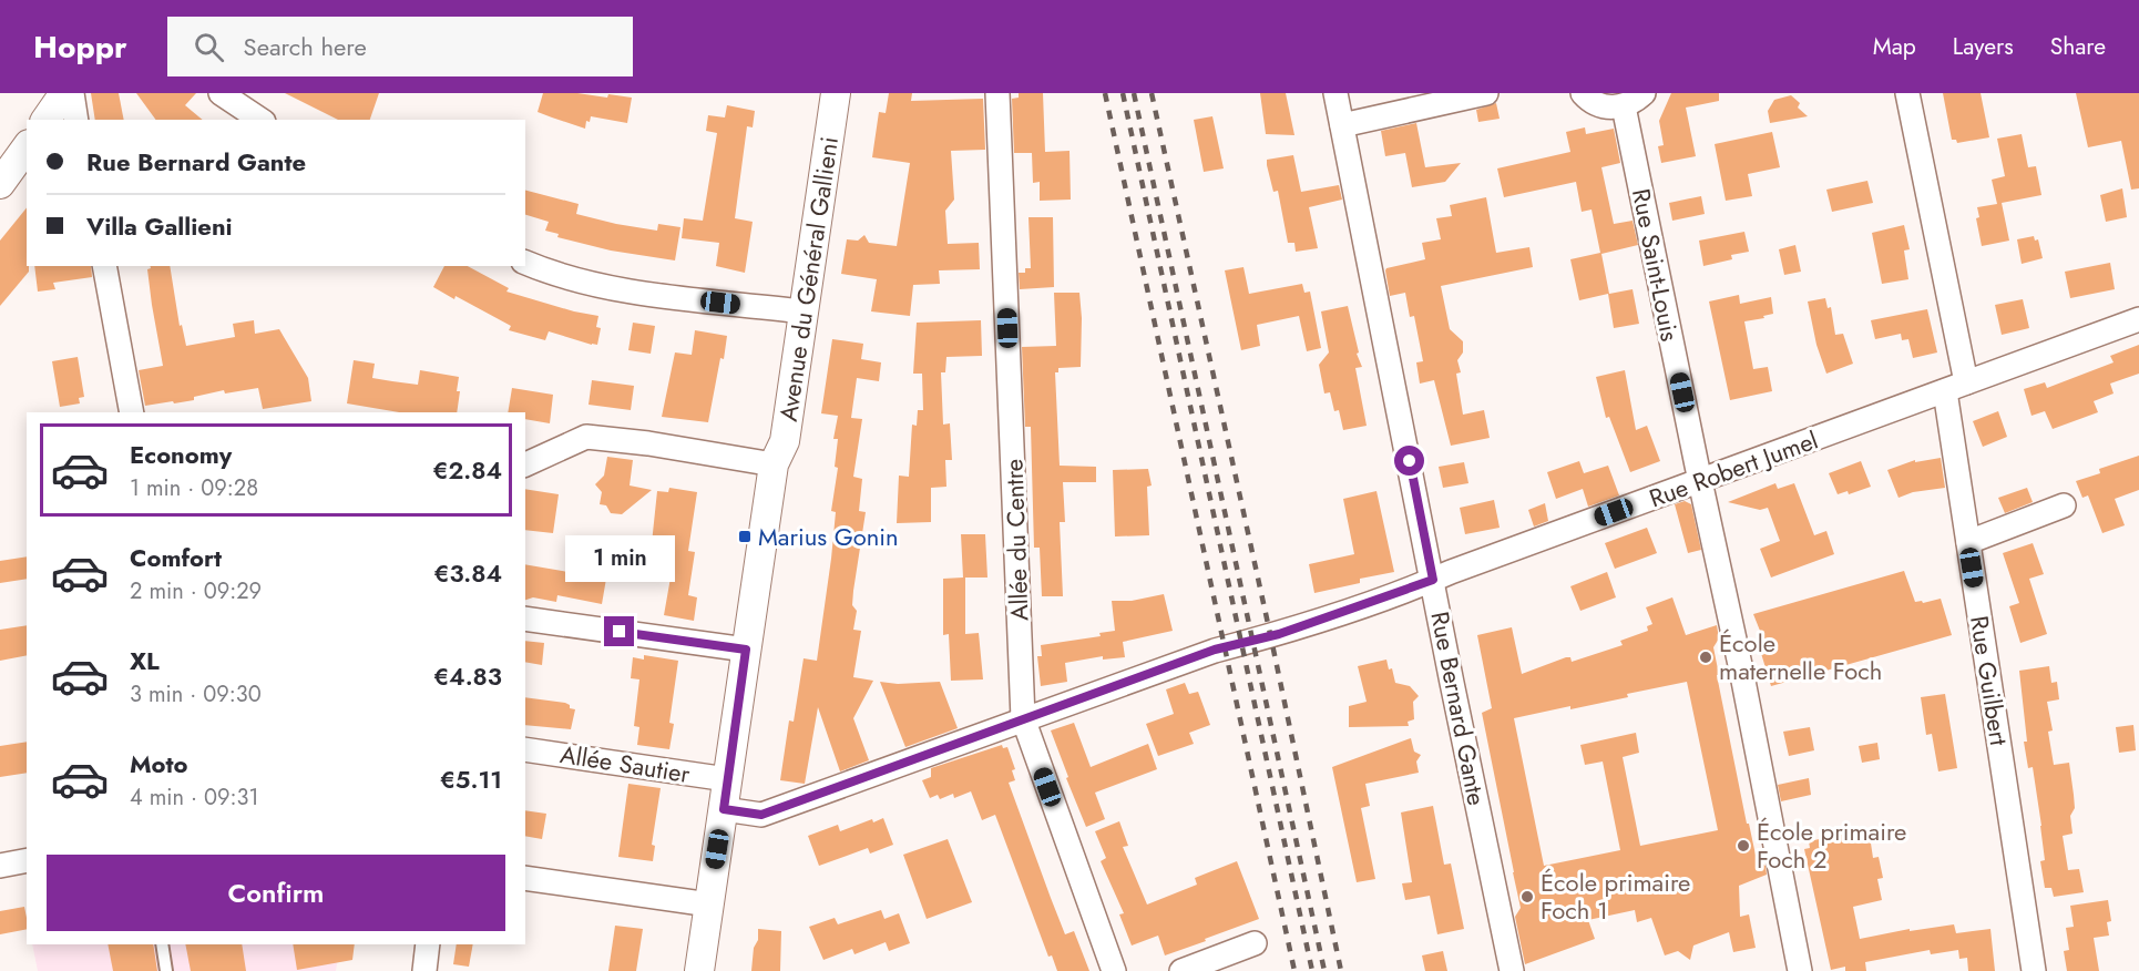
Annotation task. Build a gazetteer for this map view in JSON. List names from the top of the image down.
{
  "streets": {
    "street": [
      "Rue Saint-Louis",
      "Avenue du Général Gallieni",
      "Rue Robert Jumel",
      "Allée du Centre",
      "Rue Guilbert",
      "Rue Bernard Gante",
      "Allée Sautier"
    ]
  },
  "crossings": [
    ["Rue Saint-Louis", "Rue Robert Jumel"],
    ["Avenue du Général Gallieni", "Rue Robert Jumel"],
    ["Avenue du Général Gallieni", "Allée Sautier"],
    ["Rue Robert Jumel", "Allée du Centre"],
    ["Rue Robert Jumel", "Rue Guilbert"],
    ["Rue Robert Jumel", "Rue Bernard Gante"]
  ],
  "places": {
    "transit": ["Marius Gonin"],
    "other": ["École maternelle Foch", "École primaire Foch 2", "École primaire Foch 1"]
  },
  "page": {
    "header": "Hoppr",
    "search": "Search here",
    "nav": ["Map", "Layers", "Share"],
    "banner": ["Rue Bernard Gante", "Villa Gallieni"],
    "list": [
      {
        "name": "Economy",
        "note": "1 min · 09:28",
        "value": "€2.84"
      },
      {
        "name": "Comfort",
        "note": "2 min · 09:29",
        "value": "€3.84"
      },
      {
        "name": "XL",
        "note": "3 min · 09:30",
        "value": "€4.83"
      },
      {
        "name": "Moto",
        "note": "4 min · 09:31",
        "value": "€5.11"
      }
    ],
    "bubble": "1 min",
    "buttons": "Confirm"
  }
}
